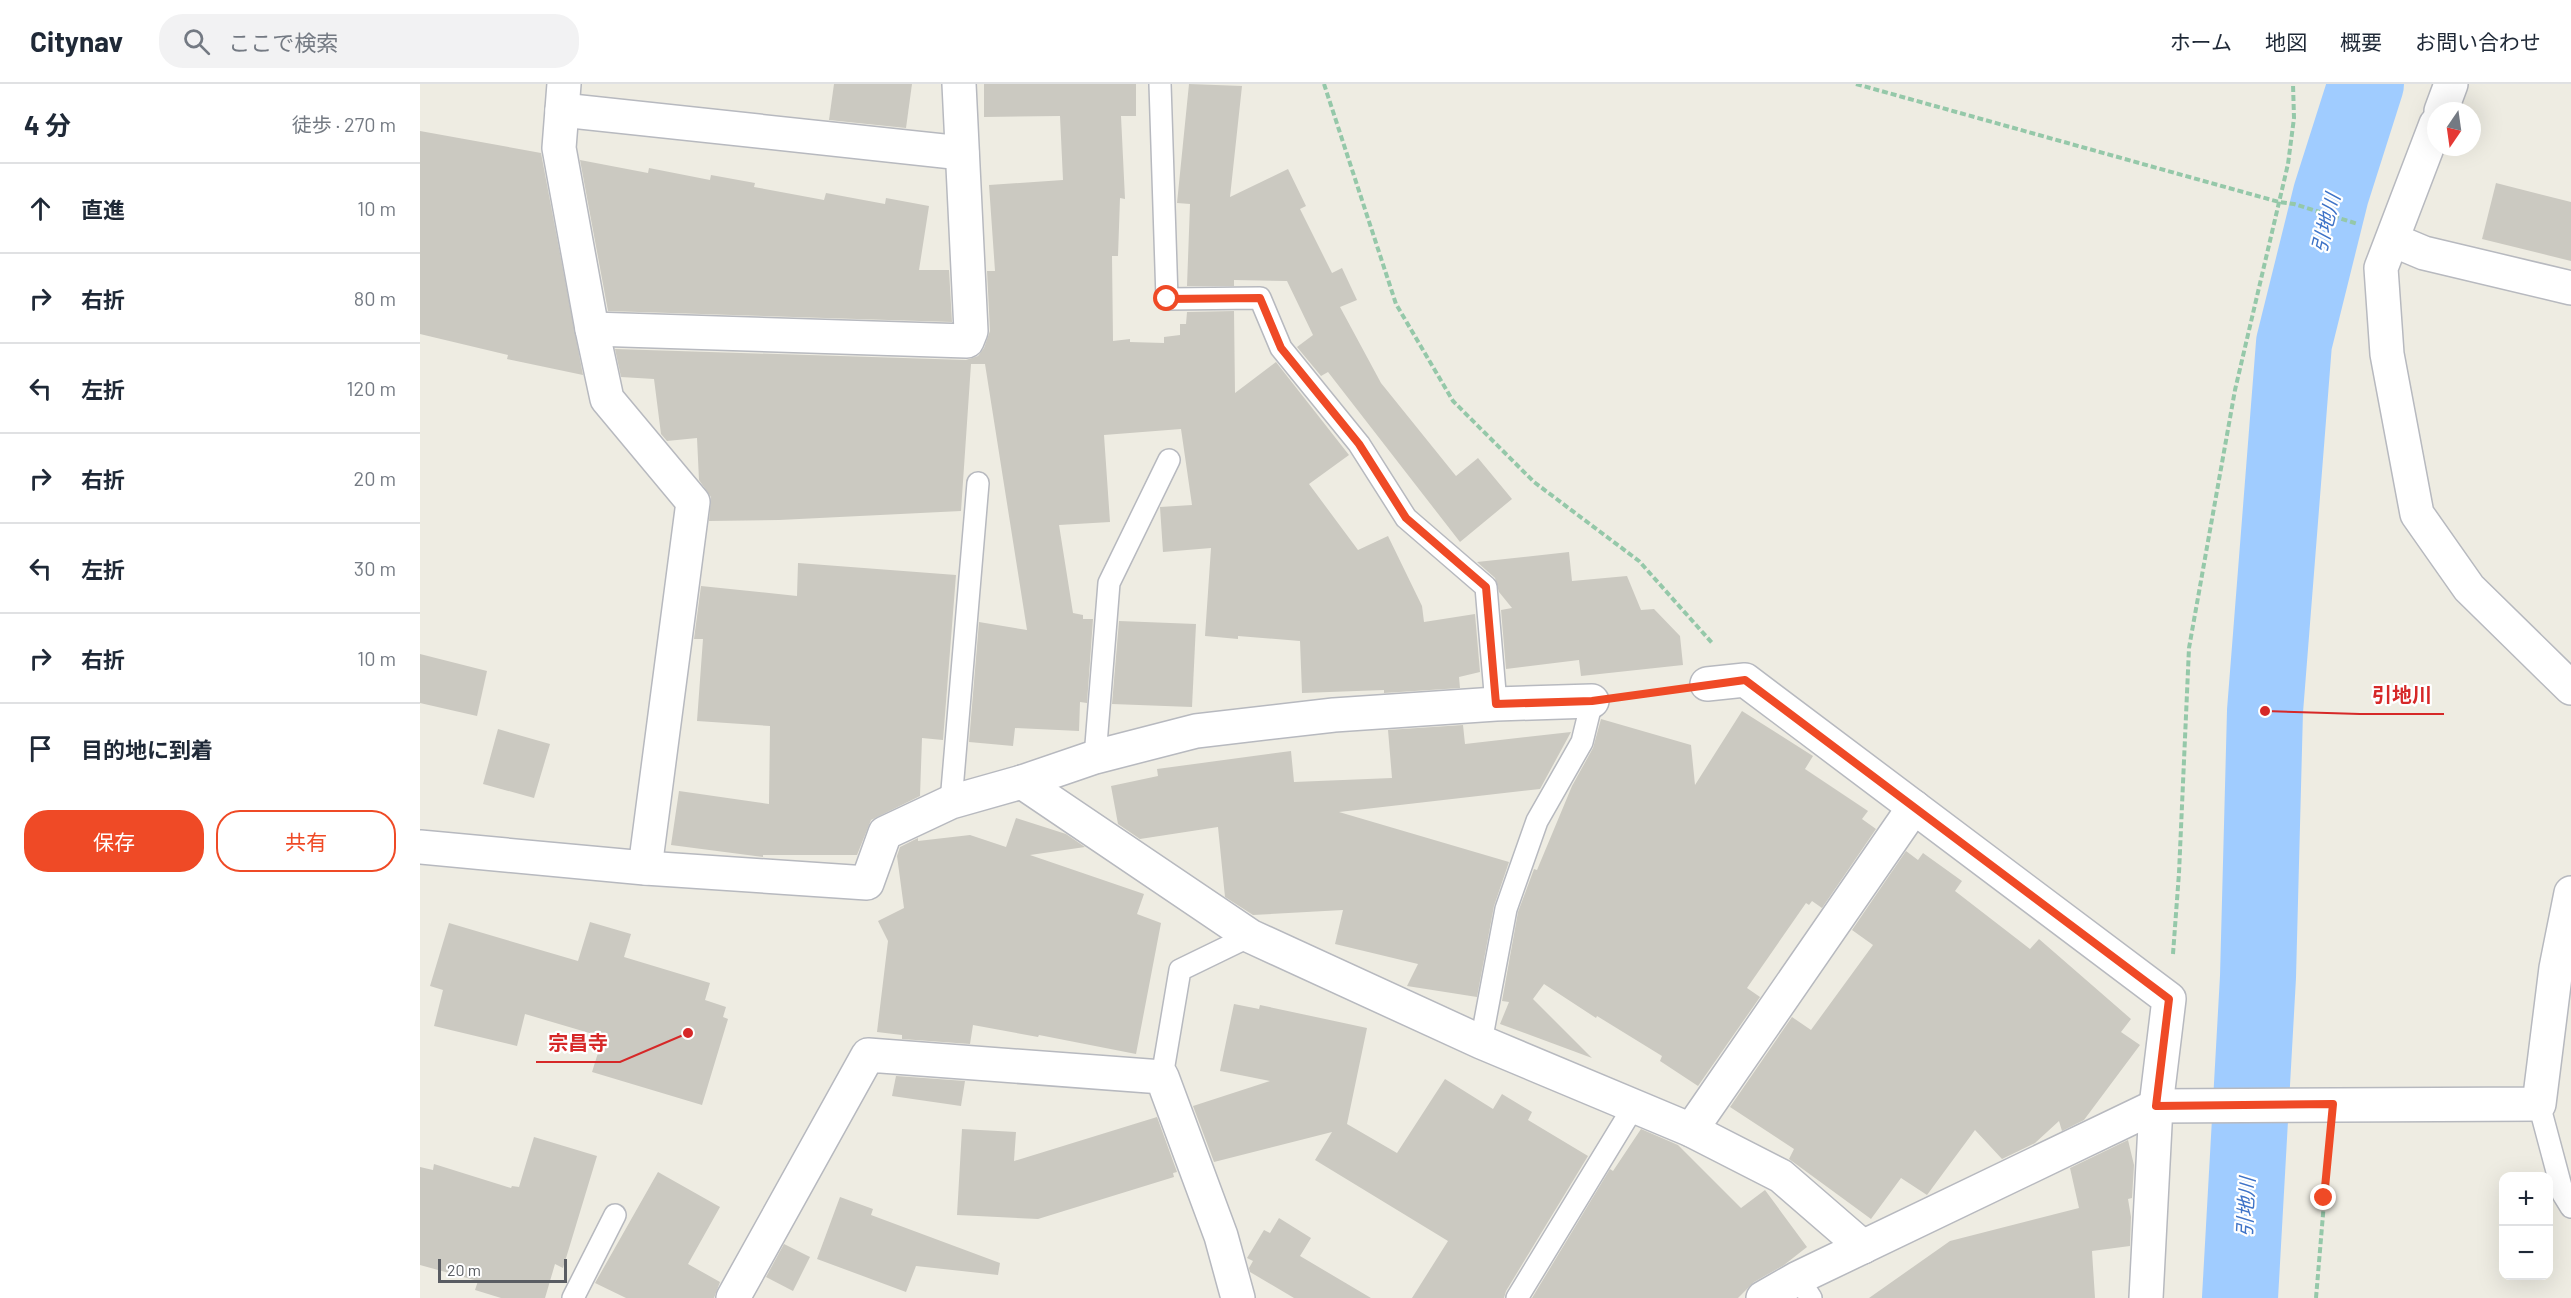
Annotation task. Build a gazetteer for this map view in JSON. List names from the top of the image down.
{
  "water": ["引地川"],
  "places": ["引地川", "宗昌寺"],
  "scale_bar": "20 m",
  "north": "bottom",
  "page": {
    "header": "Citynav",
    "search": "ここで検索",
    "nav": [
      "ホーム",
      "地図",
      "概要",
      "お問い合わせ"
    ],
    "heading": ["4 分", "徒歩 · 270 m"],
    "list": [
      ["直進", "10 m"],
      ["右折", "80 m"],
      ["左折", "120 m"],
      ["右折", "20 m"],
      ["左折", "30 m"],
      ["右折", "10 m"],
      "目的地に到着"
    ],
    "buttons": ["保存", "共有"],
    "map_buttons": ["+", "−"],
    "scale": "20 m"
  }
}
